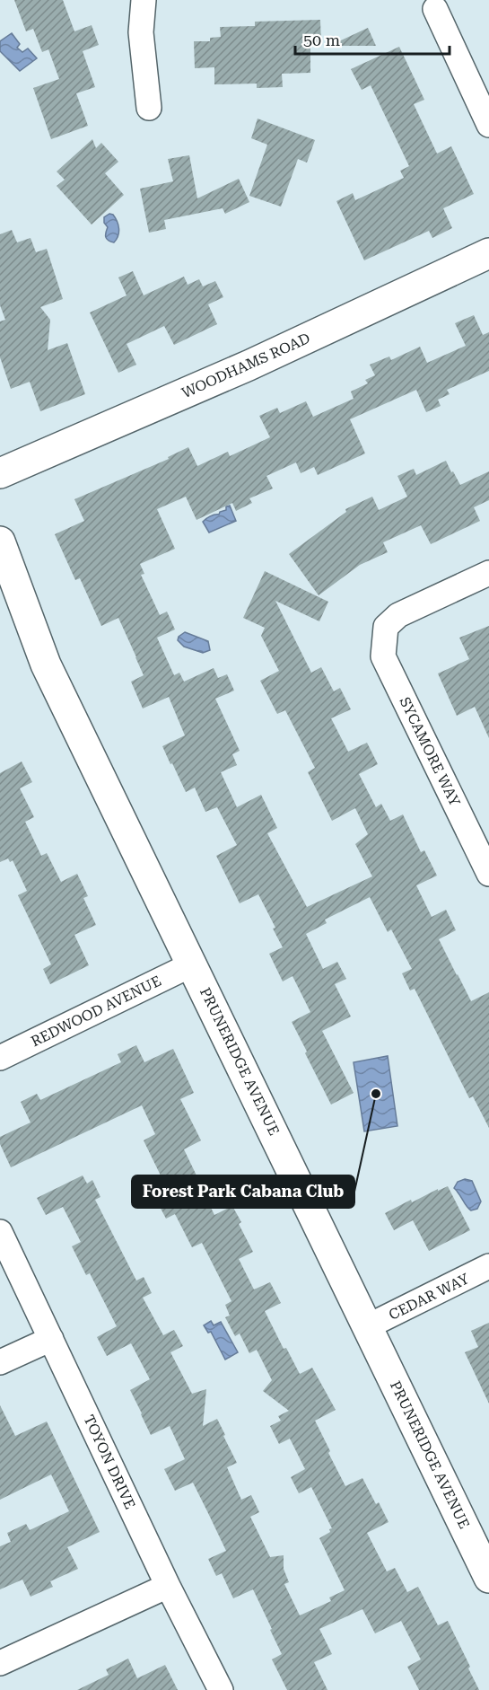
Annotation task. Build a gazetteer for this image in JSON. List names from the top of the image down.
{
  "streets": {
    "main road": ["WOODHAMS ROAD", "PRUNERIDGE AVENUE"],
    "street": [
      "SYCAMORE WAY",
      "REDWOOD AVENUE",
      "CEDAR WAY",
      "TOYON DRIVE"
    ]
  },
  "crossings": [
    ["REDWOOD AVENUE", "PRUNERIDGE AVENUE"],
    ["PRUNERIDGE AVENUE", "CEDAR WAY"]
  ],
  "places": ["Forest Park Cabana Club"],
  "scale_bar": "50 m"
}
